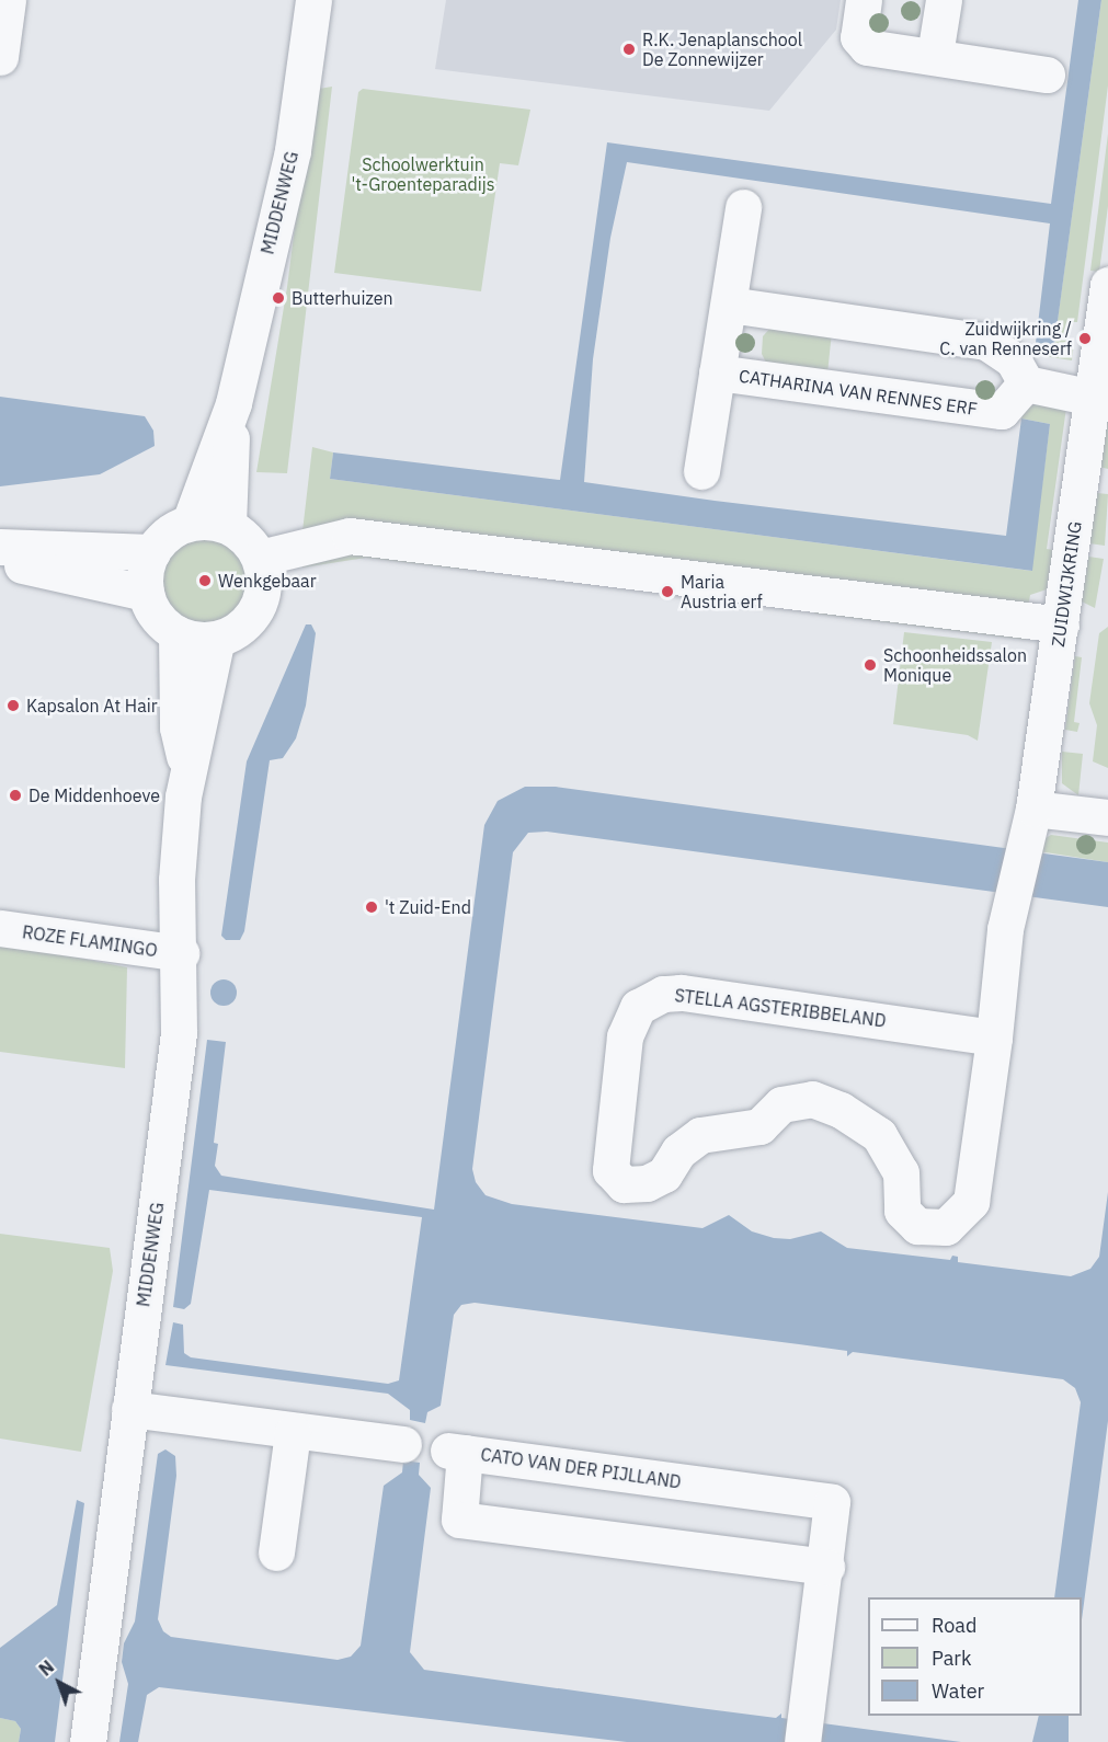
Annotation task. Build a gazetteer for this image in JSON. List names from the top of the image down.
{
  "streets": {
    "street": [
      "MIDDENWEG",
      "CATHARINA VAN RENNES ERF",
      "ZUIDWIJKRING",
      "ROZE FLAMINGO",
      "STELLA AGSTERIBBELAND",
      "CATO VAN DER PIJLLAND"
    ]
  },
  "crossings": [
    ["MIDDENWEG", "ROZE FLAMINGO"],
    ["ZUIDWIJKRING", "STELLA AGSTERIBBELAND"]
  ],
  "parks": ["Schoolwerktuin 't-Groenteparadijs"],
  "places": [
    "R.K. Jenaplanschool De Zonnewijzer",
    "Butterhuizen",
    "Zuidwijkring / C. van Renneserf",
    "Wenkgebaar",
    "Maria Austria erf",
    "Schoonheidssalon Monique",
    "Kapsalon At Hair",
    "De Middenhoeve",
    "'t Zuid-End"
  ],
  "legend": ["Road", "Park", "Water"],
  "north": "top left"
}
